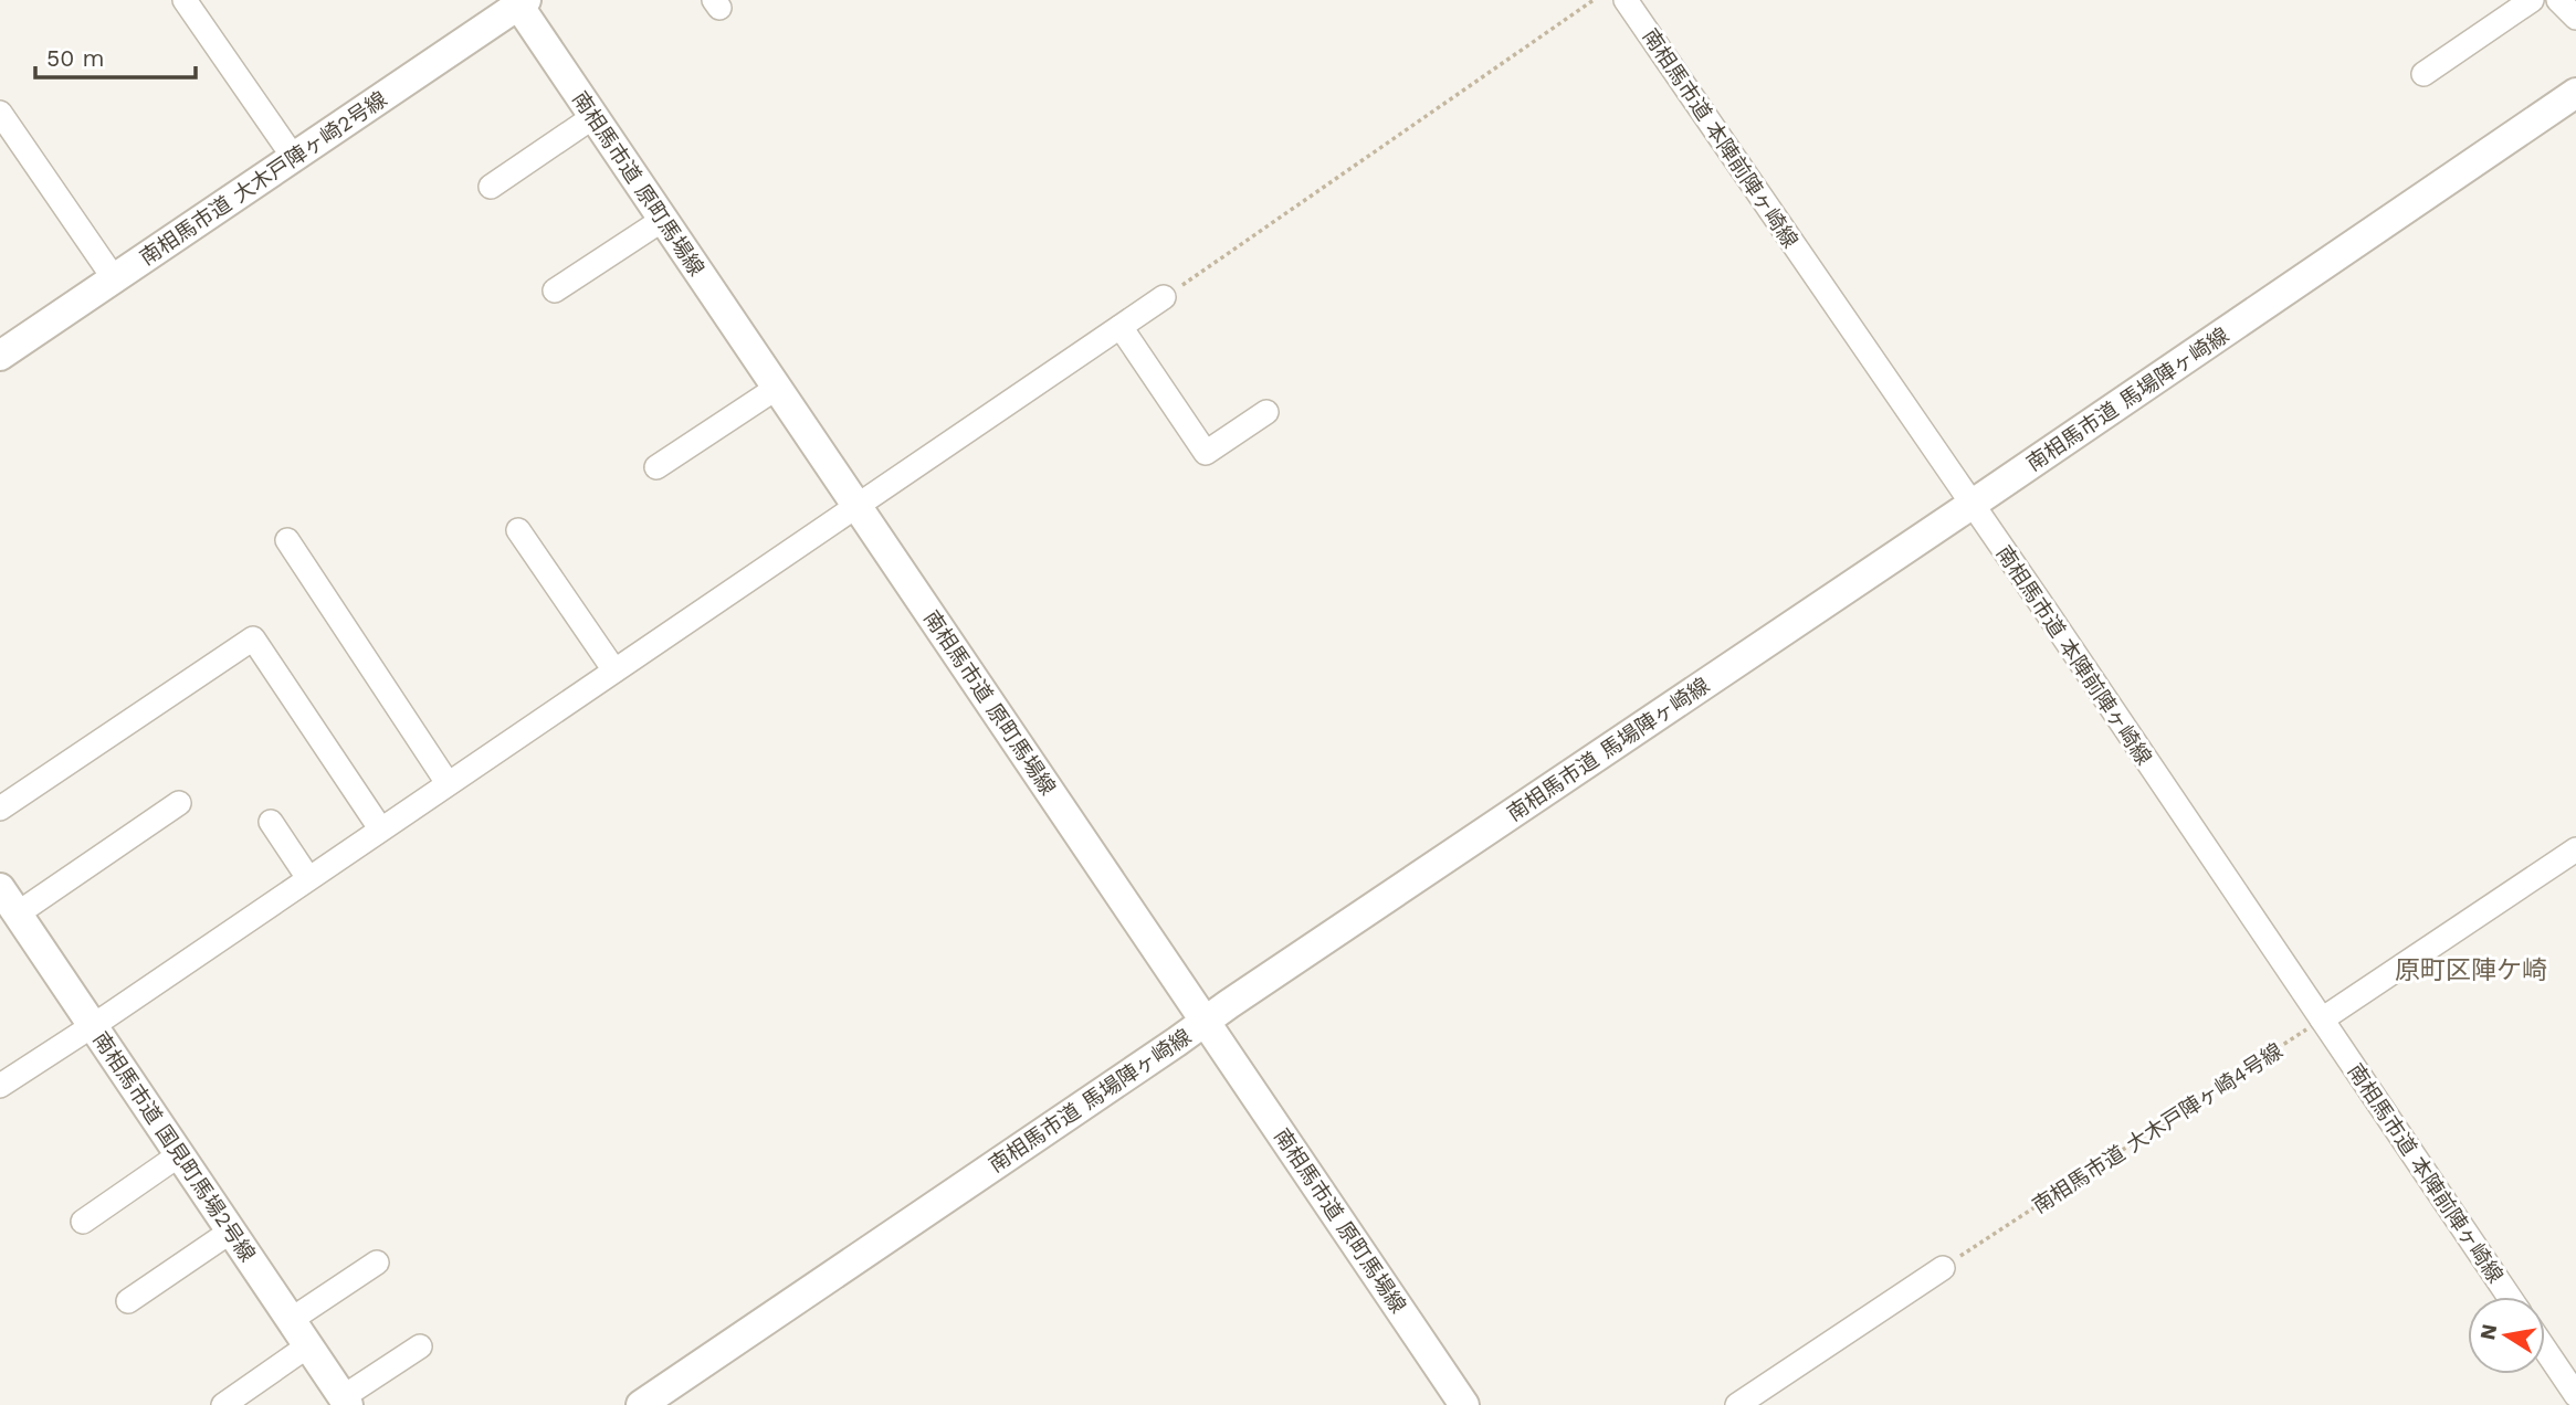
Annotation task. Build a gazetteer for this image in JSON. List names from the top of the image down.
{
  "streets": {
    "street": [
      "南相馬市道 本陣前陣ヶ崎線",
      "南相馬市道 大木戸陣ヶ崎2号線",
      "南相馬市道 原町馬場線",
      "南相馬市道 馬場陣ヶ崎線",
      "南相馬市道 国見町馬場2号線"
    ],
    "path": ["南相馬市道 大木戸陣ヶ崎4号線"]
  },
  "crossings": [
    ["南相馬市道 本陣前陣ヶ崎線", "南相馬市道 馬場陣ヶ崎線"],
    ["南相馬市道 本陣前陣ヶ崎線", "南相馬市道 大木戸陣ヶ崎4号線"],
    ["南相馬市道 大木戸陣ヶ崎2号線", "南相馬市道 原町馬場線"],
    ["南相馬市道 原町馬場線", "南相馬市道 馬場陣ヶ崎線"]
  ],
  "districts": ["原町区陣ケ崎"],
  "scale_bar": "50 m",
  "north": "left"
}
